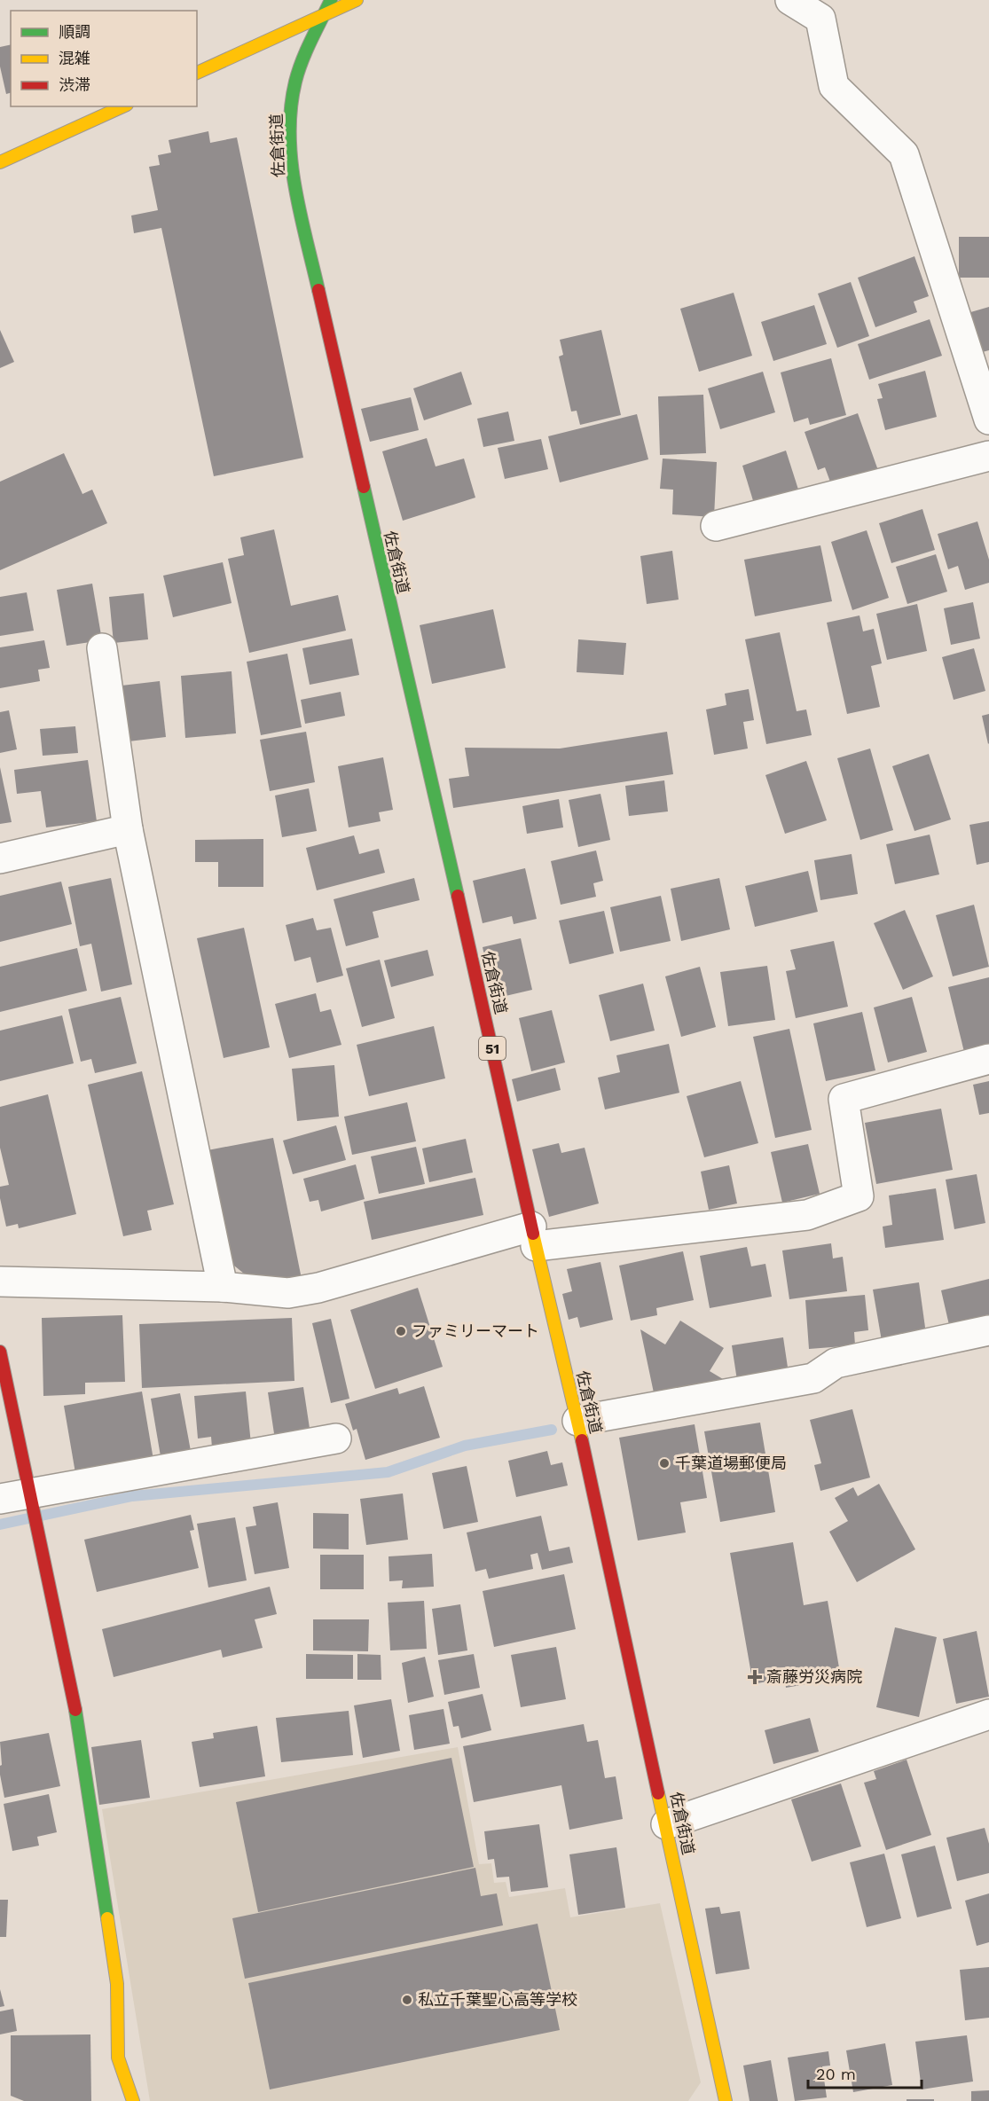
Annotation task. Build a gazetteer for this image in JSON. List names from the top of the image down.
{
  "streets": {
    "main road": ["佐倉街道", "51"]
  },
  "places": {
    "other": ["ファミリーマート", "千葉道場郵便局", "私立千葉聖心高等学校"],
    "health": ["斎藤労災病院"]
  },
  "legend": ["順調", "混雑", "渋滞"],
  "scale_bar": "20 m"
}
